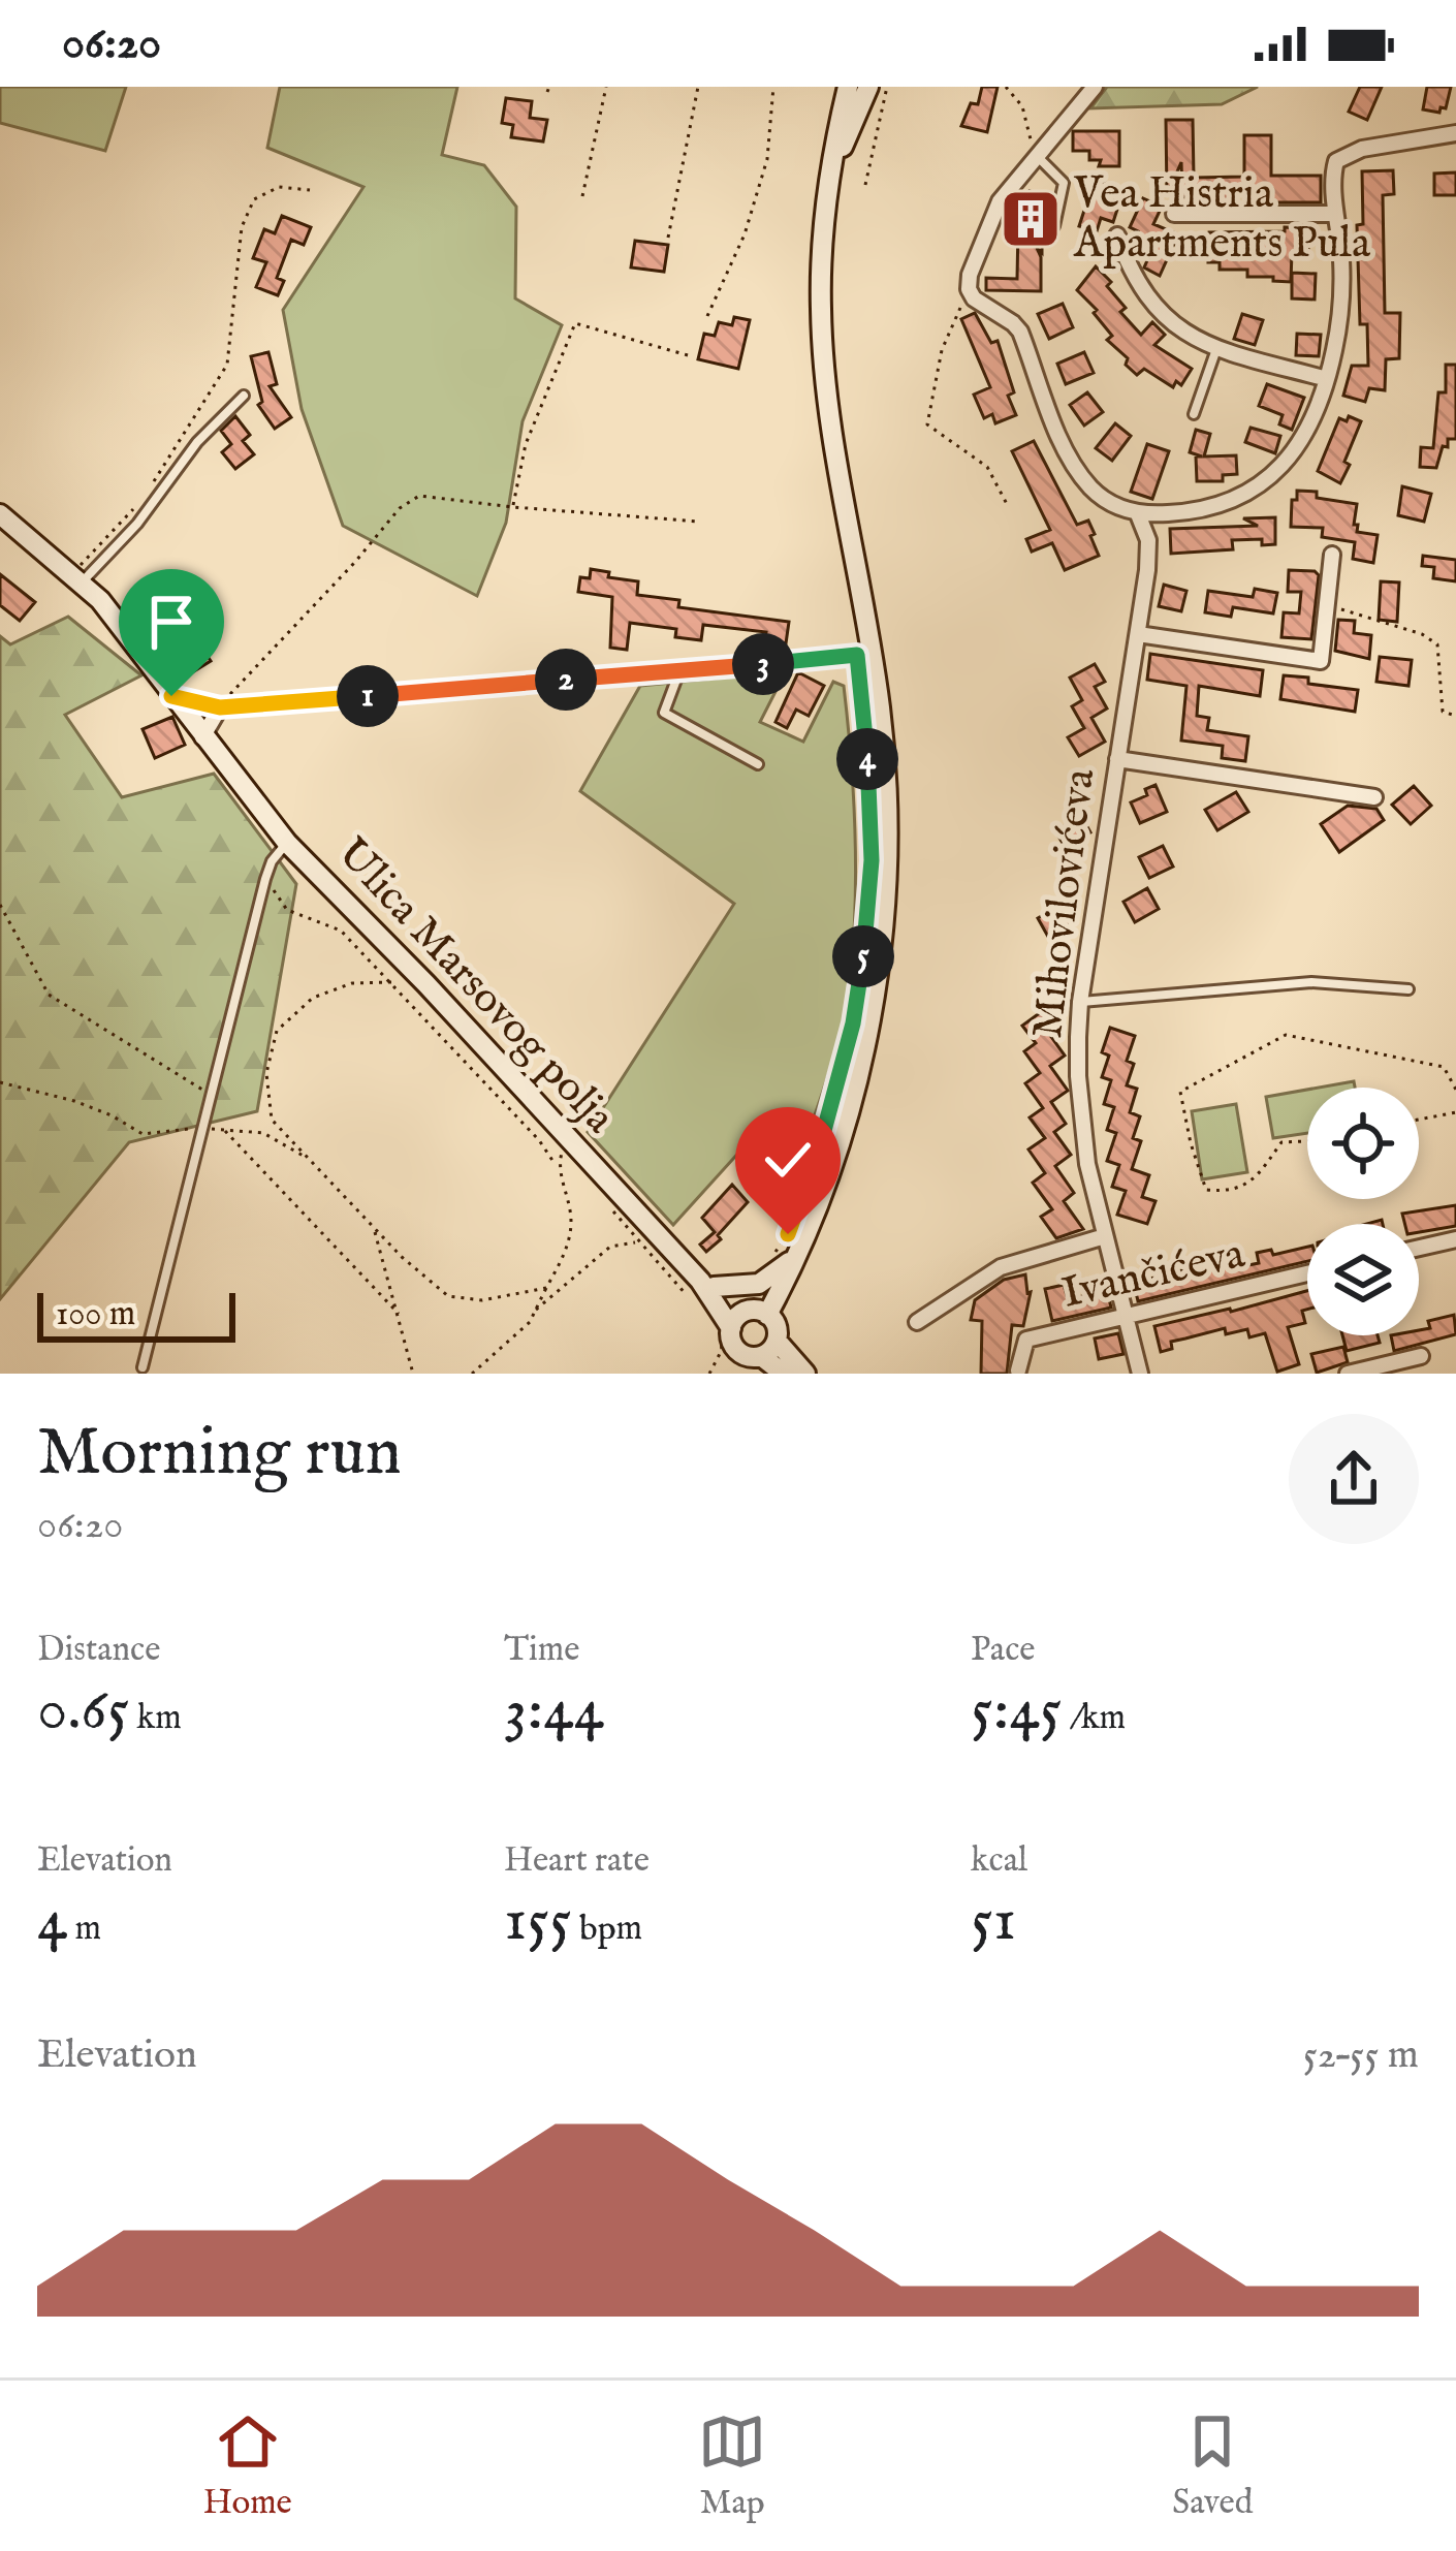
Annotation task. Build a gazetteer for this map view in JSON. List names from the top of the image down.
{
  "streets": {
    "main road": ["Ulica Marsovog polja"],
    "street": ["Mihovilovićeva", "Ivančićeva"]
  },
  "crossings": [
    ["Mihovilovićeva", "Ivančićeva"]
  ],
  "places": {
    "building": ["Vea Histria Apartments Pula"]
  },
  "scale_bar": "100 m",
  "page": {
    "status": "06:20",
    "pins": [
      "3",
      "2",
      "1",
      "4",
      "5"
    ],
    "scale": "100 m",
    "heading": ["Morning run", "06:20"],
    "stats": [
      ["Distance", "0.65 km"],
      ["Time", "3:44"],
      ["Pace", "5:45 /km"],
      ["Elevation", "4 m"],
      ["Heart rate", "155 bpm"],
      ["kcal", "51"]
    ],
    "chart": ["Elevation", "52–55 m"],
    "tabs": ["Home", "Map", "Saved"]
  }
}
